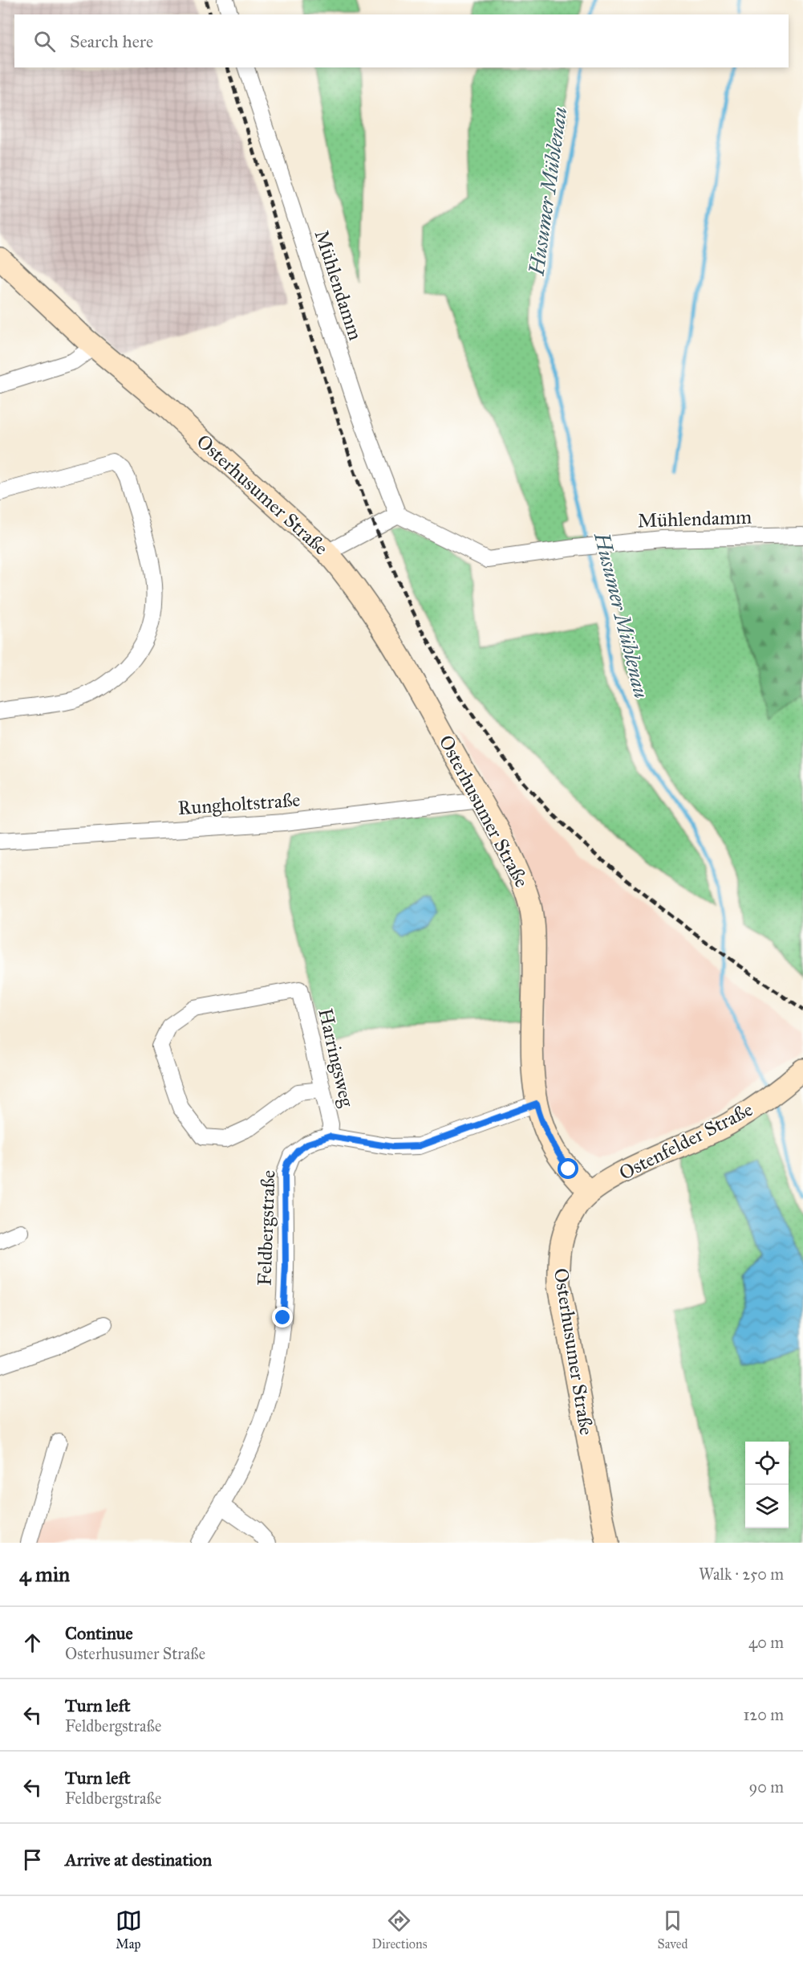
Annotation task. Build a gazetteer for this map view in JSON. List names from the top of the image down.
{
  "streets": {
    "street": [
      "Mühlendamm",
      "Osterhusumer Straße",
      "Rungholtstraße",
      "Harringsweg",
      "Ostenfelder Straße",
      "Feldbergstraße"
    ]
  },
  "crossings": [
    ["Osterhusumer Straße", "Rungholtstraße"],
    ["Osterhusumer Straße", "Ostenfelder Straße"],
    ["Osterhusumer Straße", "Feldbergstraße"],
    ["Harringsweg", "Feldbergstraße"]
  ],
  "water": ["Husumer Mühlenau"],
  "page": {
    "search": "Search here",
    "heading": ["4 min", "Walk · 250 m"],
    "list": [
      ["Continue", "Osterhusumer Straße", "40 m"],
      ["Turn left", "Feldbergstraße", "120 m"],
      ["Turn left", "Feldbergstraße", "90 m"],
      "Arrive at destination"
    ],
    "nav": ["Map", "Directions", "Saved"]
  }
}
